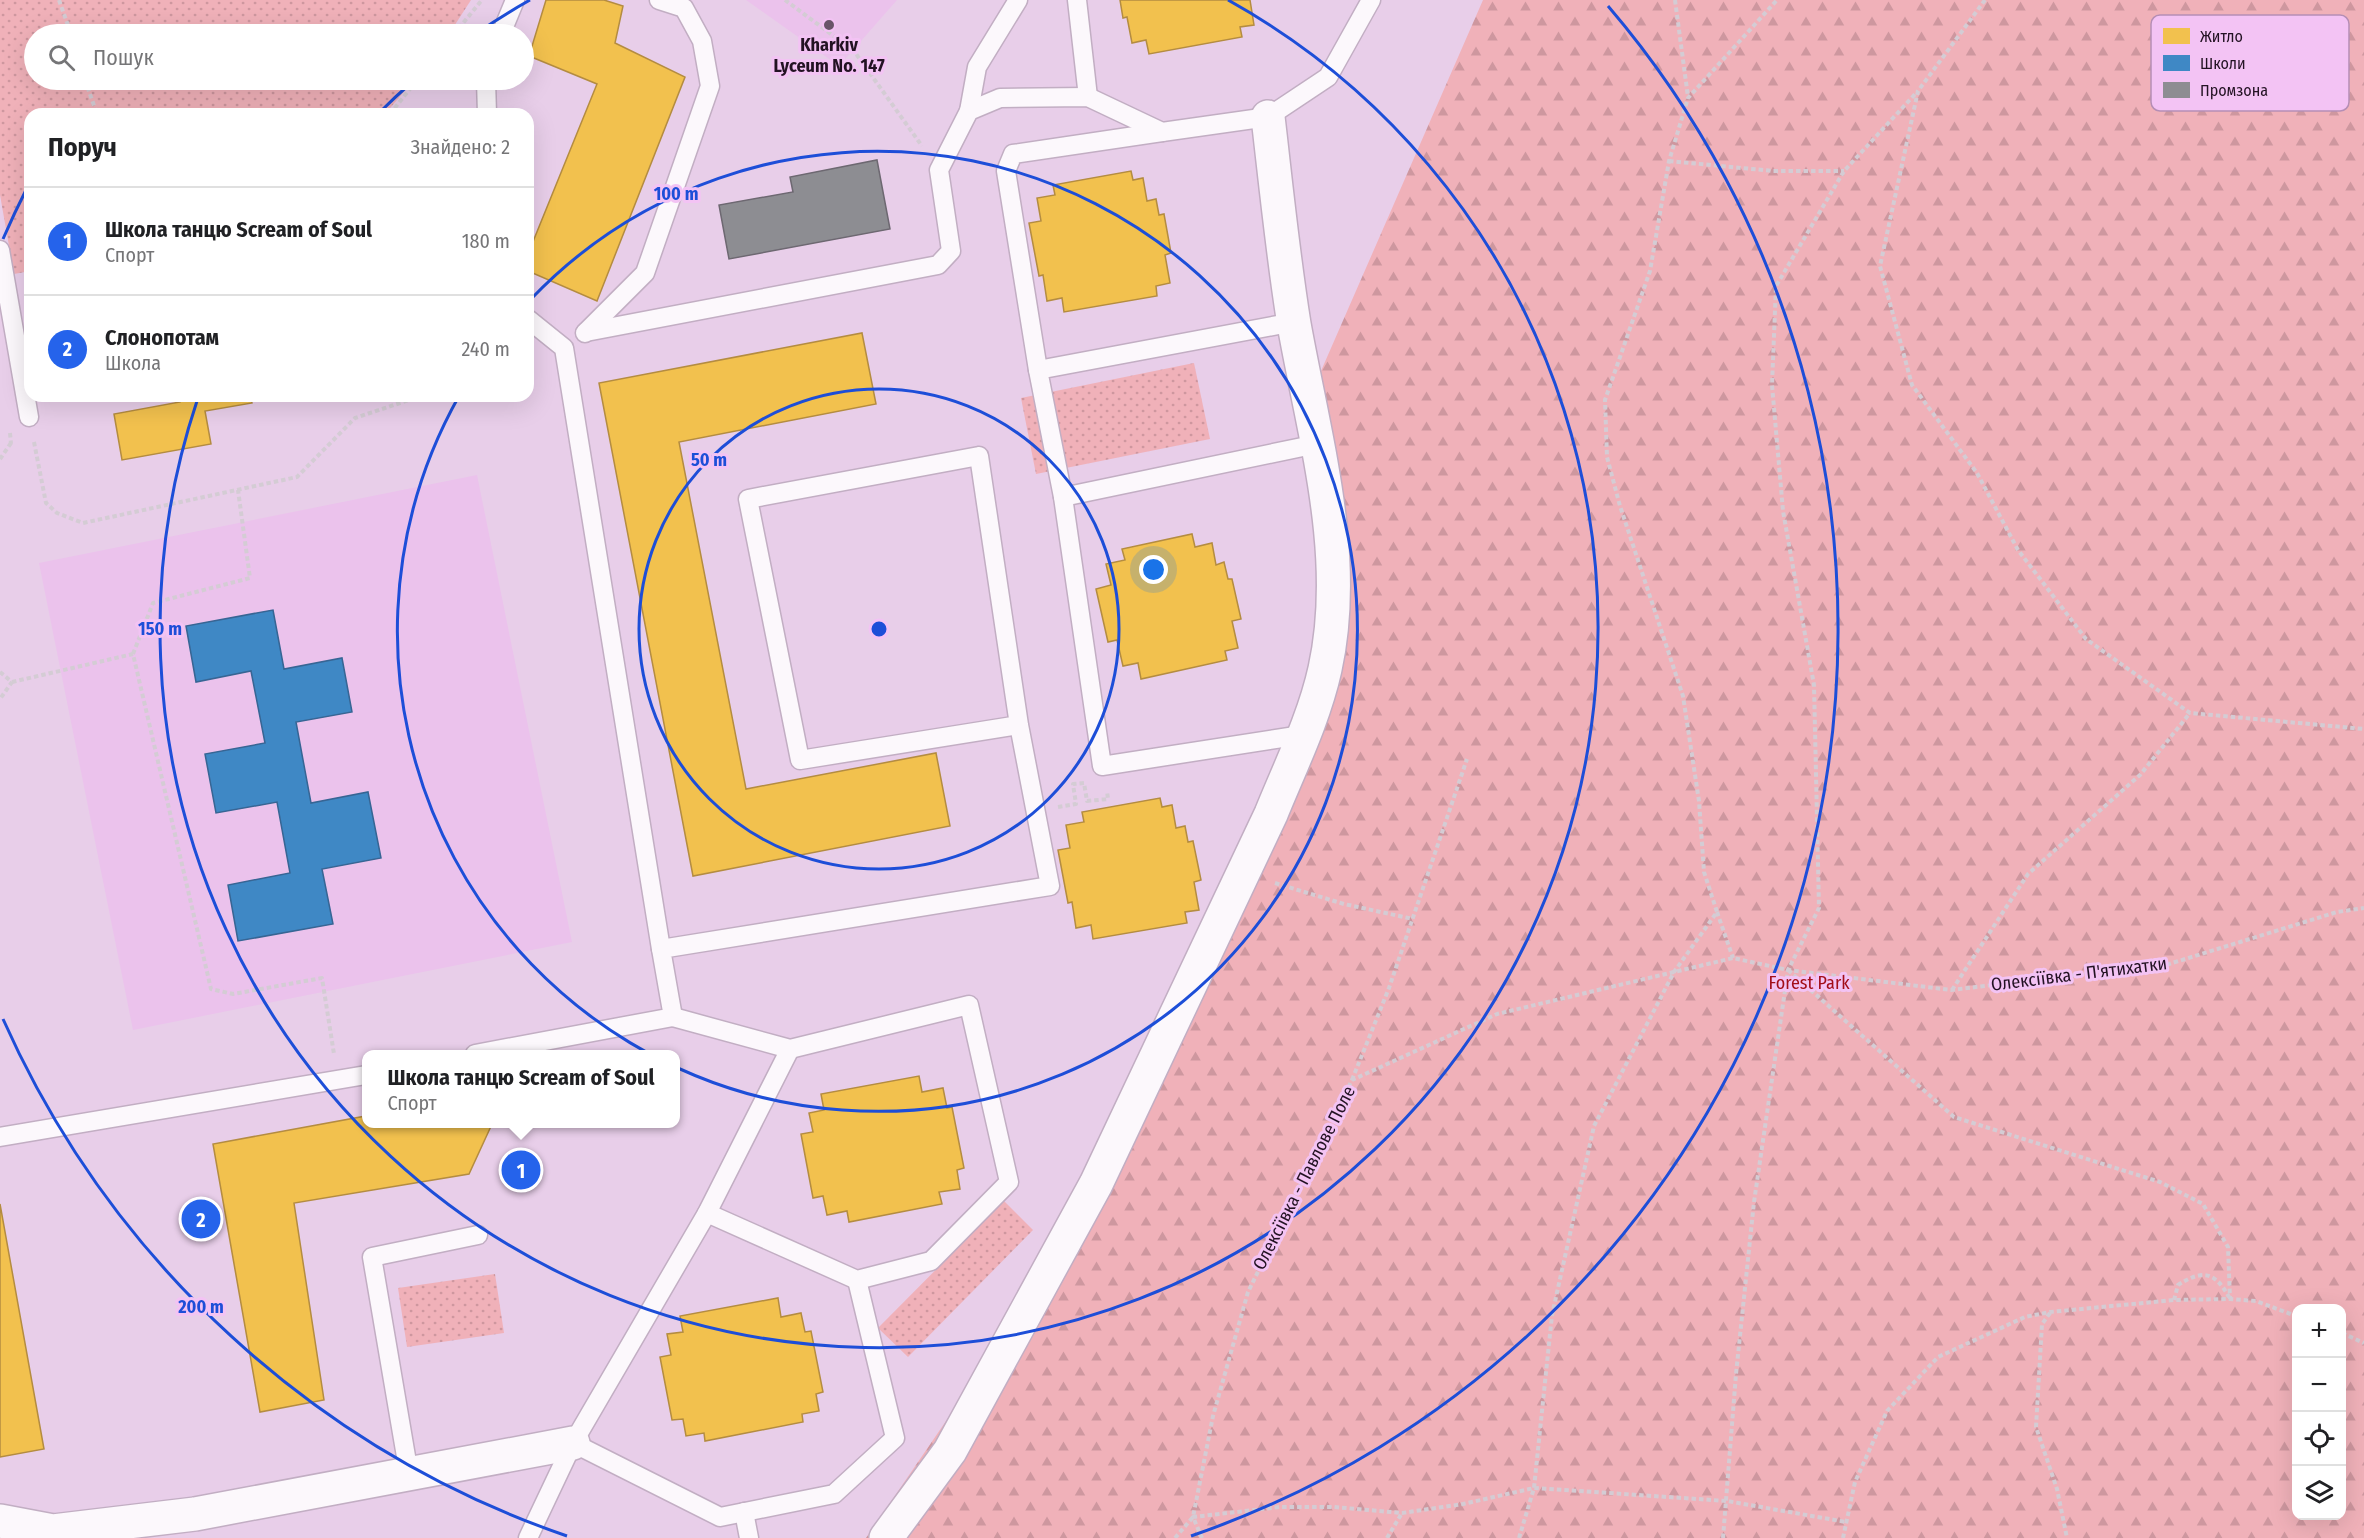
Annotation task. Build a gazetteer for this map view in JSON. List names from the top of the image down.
{
  "streets": {
    "path": ["Олексіївка - П'ятихатки", "Олексіївка - Павлове Поле"]
  },
  "crossings": [
    ["Олексіївка - П'ятихатки", "Олексіївка - Павлове Поле"]
  ],
  "parks": ["Forest Park"],
  "places": ["Kharkiv Lyceum No. 147"],
  "legend": ["Житло", "Школи", "Промзона"],
  "page": {
    "search": "Пошук",
    "heading": ["Поруч", "Знайдено: 2"],
    "list": [
      {
        "mark": "1",
        "name": "Школа танцю Scream of Soul",
        "note": "Спорт",
        "value": "180 m"
      },
      {
        "mark": "2",
        "name": "Слонопотам",
        "note": "Школа",
        "value": "240 m"
      }
    ],
    "popup": ["Школа танцю Scream of Soul", "Спорт"],
    "pins": ["1", "2"],
    "map_buttons": ["+", "−"]
  },
  "rings": [
    "100 m",
    "50 m",
    "150 m",
    "200 m"
  ]
}
